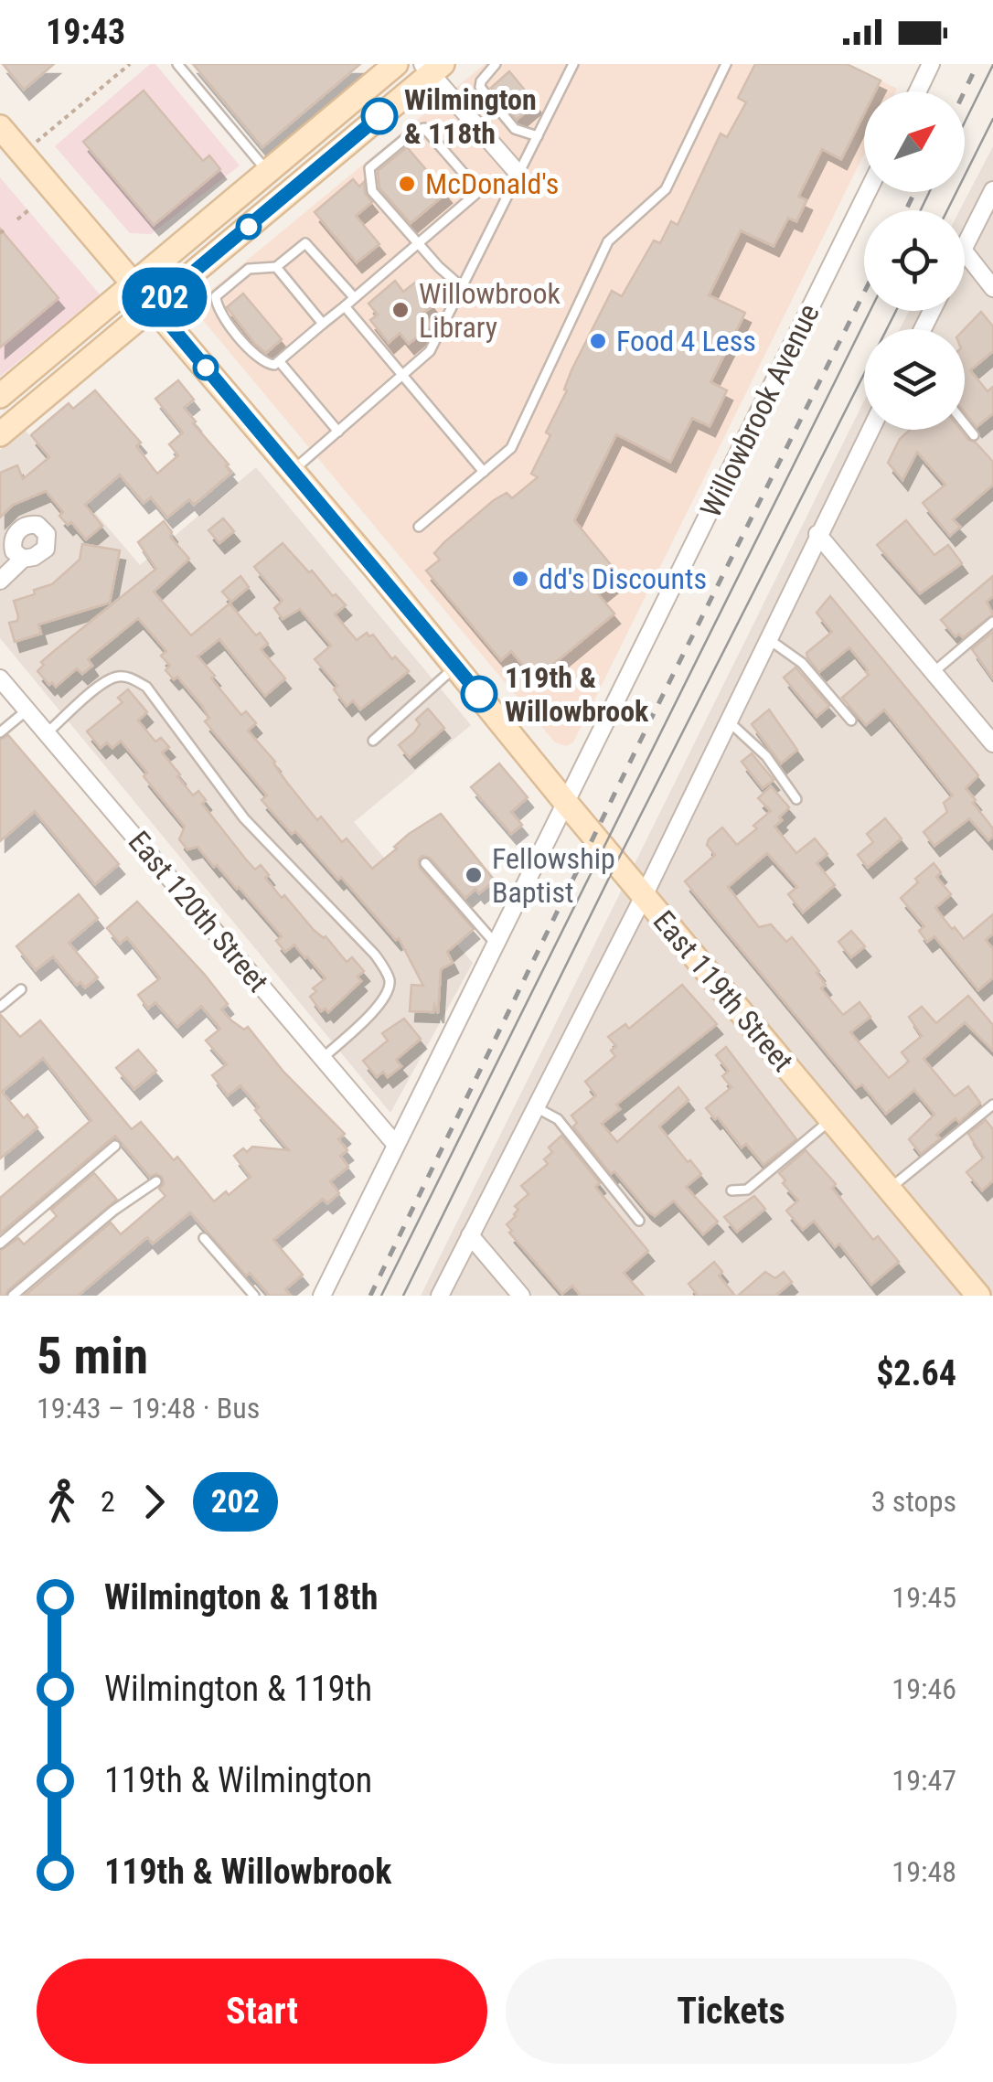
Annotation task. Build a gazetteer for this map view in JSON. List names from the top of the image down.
{
  "streets": {
    "street": ["Willowbrook Avenue", "East 120th Street", "East 119th Street"]
  },
  "crossings": [
    ["Willowbrook Avenue", "East 120th Street"],
    ["Willowbrook Avenue", "East 119th Street"]
  ],
  "places": [
    "Wilmington & 118th",
    "McDonald's",
    "Willowbrook Library",
    "Food 4 Less",
    "dd's Discounts",
    "119th & Willowbrook",
    "Fellowship Baptist"
  ],
  "lines": ["bus line 202"],
  "north": "top right",
  "page": {
    "status": "19:43",
    "on_map": "202",
    "heading": ["5 min", "19:43 – 19:48 · Bus", "$2.64"],
    "legs": ["2", "202", "3 stops"],
    "list": [
      {
        "name": "Wilmington & 118th",
        "value": "19:45"
      },
      {
        "name": "Wilmington & 119th",
        "value": "19:46"
      },
      {
        "name": "119th & Wilmington",
        "value": "19:47"
      },
      {
        "name": "119th & Willowbrook",
        "value": "19:48"
      }
    ],
    "buttons": ["Start", "Tickets"]
  }
}
